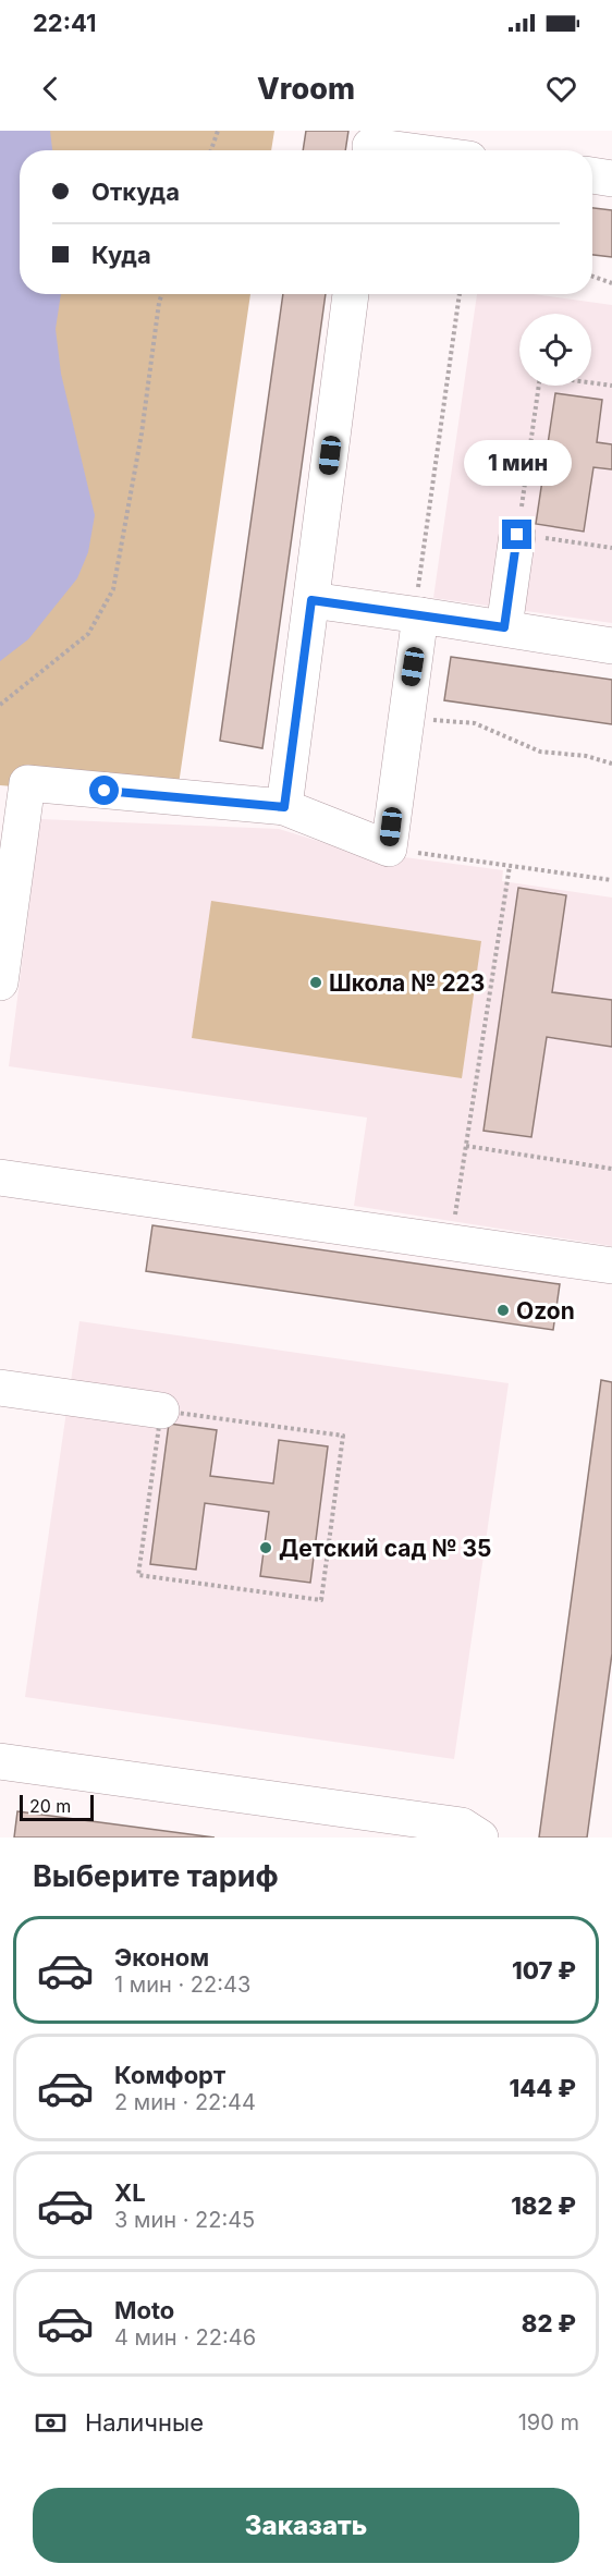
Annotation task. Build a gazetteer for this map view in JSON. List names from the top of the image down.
{
  "places": ["Школа № 223", "Ozon", "Детский сад № 35"],
  "scale_bar": "20 m",
  "page": {
    "status": "22:41",
    "header": "Vroom",
    "banner": ["Откуда", "Куда"],
    "bubble": "1 мин",
    "scale": "20 m",
    "heading": "Выберите тариф",
    "list": [
      {
        "name": "Эконом",
        "note": "1 мин · 22:43",
        "value": "107 ₽"
      },
      {
        "name": "Комфорт",
        "note": "2 мин · 22:44",
        "value": "144 ₽"
      },
      {
        "name": "XL",
        "note": "3 мин · 22:45",
        "value": "182 ₽"
      },
      {
        "name": "Moto",
        "note": "4 мин · 22:46",
        "value": "82 ₽"
      }
    ],
    "pay": ["Наличные", "190 m"],
    "buttons": "Заказать"
  }
}
